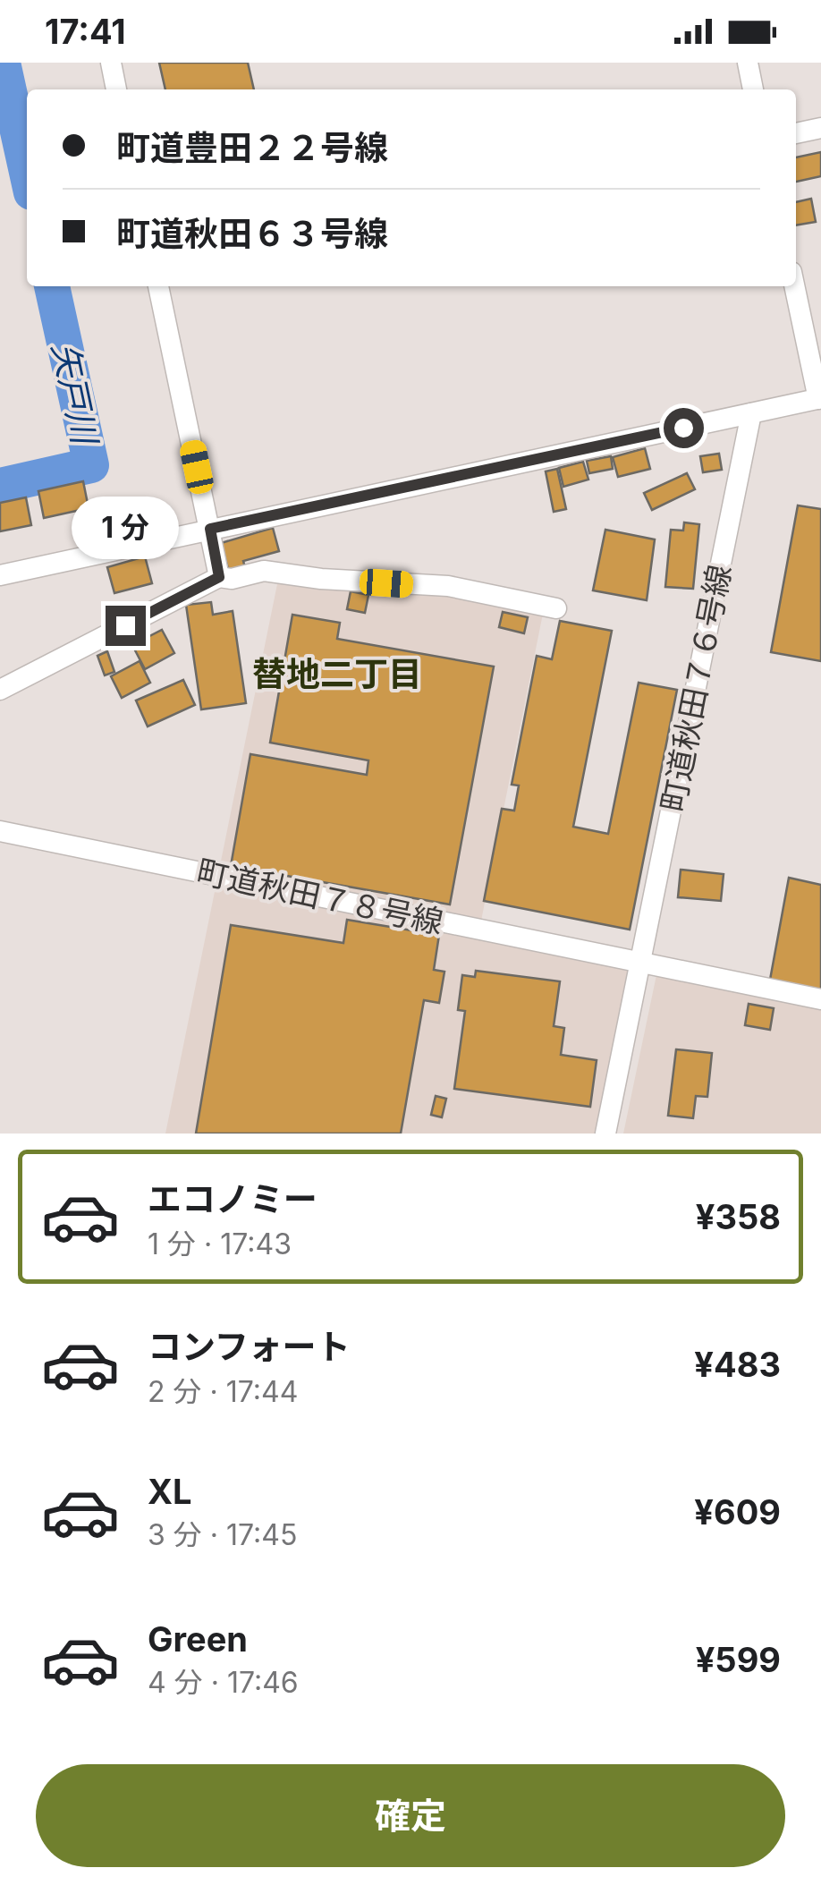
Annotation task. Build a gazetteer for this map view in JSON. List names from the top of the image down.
{
  "streets": {
    "street": ["町道秋田７６号線", "町道秋田７８号線"]
  },
  "crossings": [
    ["町道秋田７６号線", "町道秋田７８号線"]
  ],
  "districts": ["替地二丁目"],
  "water": ["矢戸川"],
  "page": {
    "status": "17:41",
    "banner": ["町道豊田２２号線", "町道秋田６３号線"],
    "bubble": "1 分",
    "list": [
      {
        "name": "エコノミー",
        "note": "1 分 · 17:43",
        "value": "¥358"
      },
      {
        "name": "コンフォート",
        "note": "2 分 · 17:44",
        "value": "¥483"
      },
      {
        "name": "XL",
        "note": "3 分 · 17:45",
        "value": "¥609"
      },
      {
        "name": "Green",
        "note": "4 分 · 17:46",
        "value": "¥599"
      }
    ],
    "buttons": "確定"
  }
}
